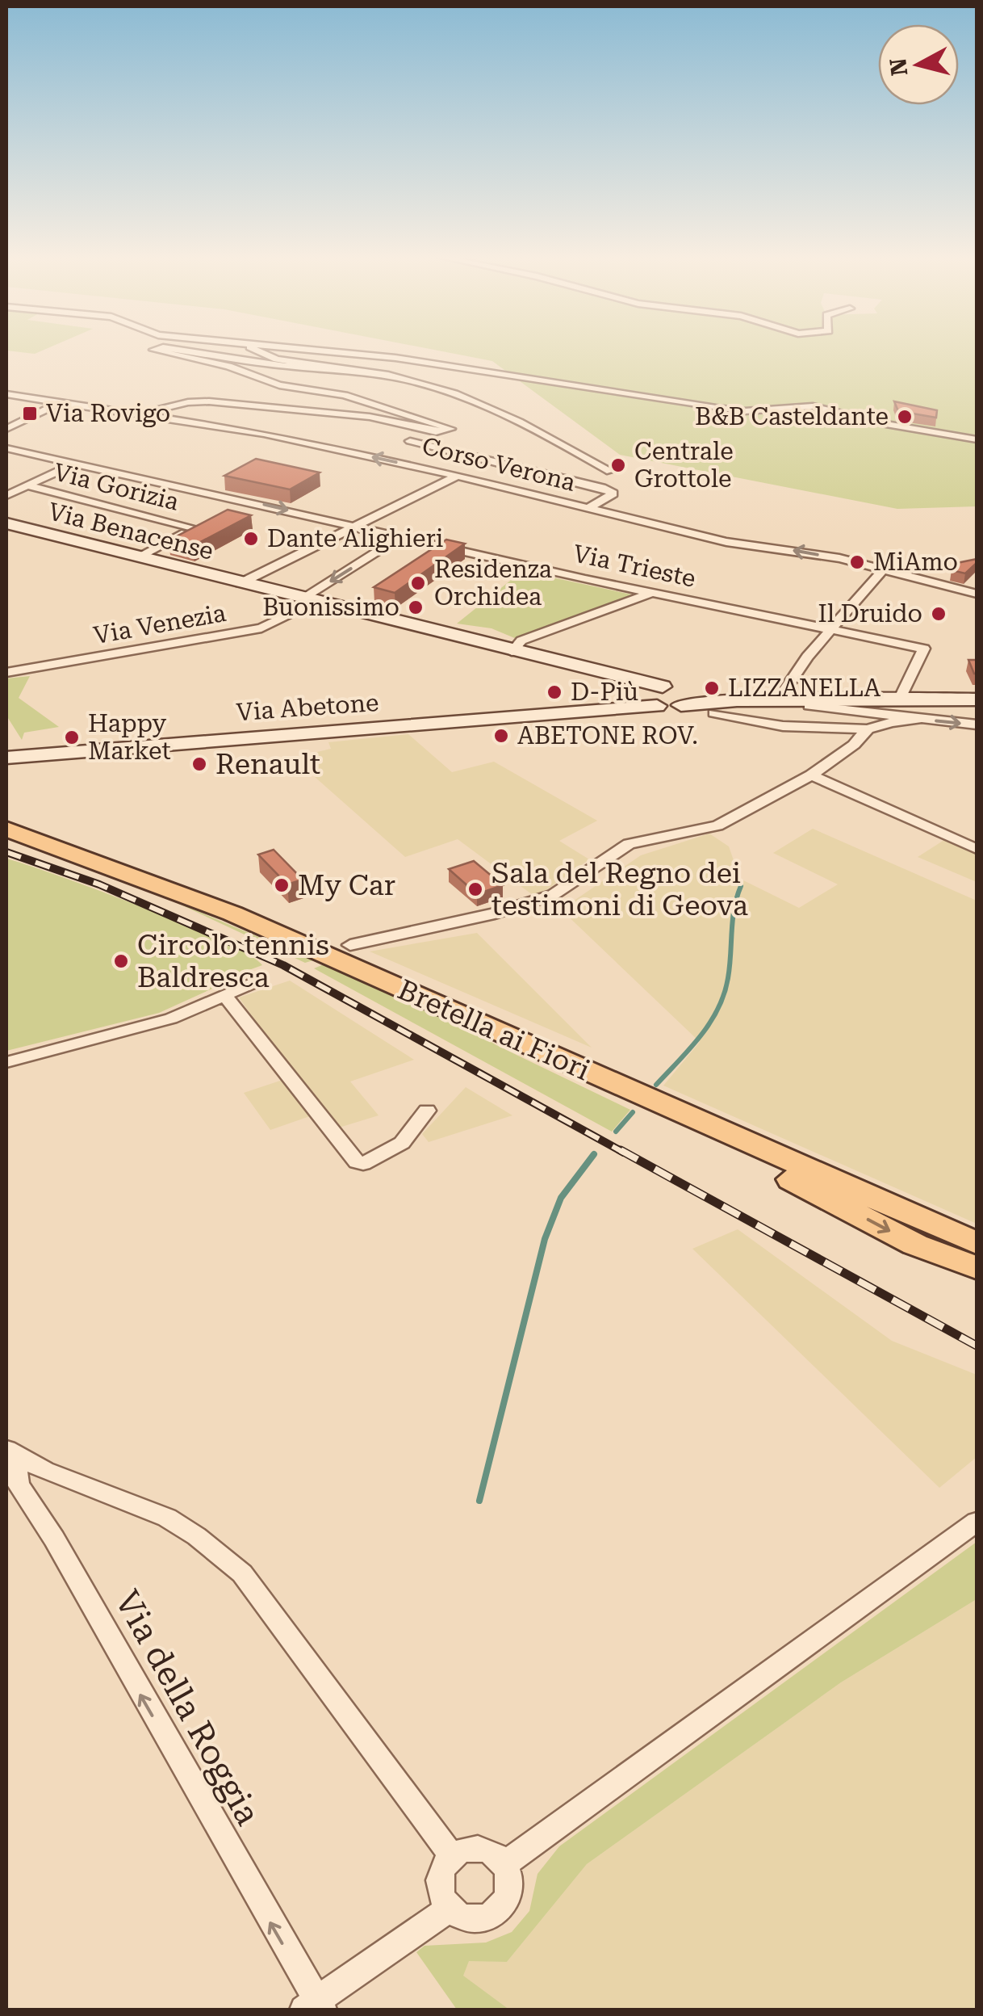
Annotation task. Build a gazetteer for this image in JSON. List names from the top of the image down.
{
  "streets": {
    "main road": ["Via Benacense", "Via Abetone", "Bretella ai Fiori"],
    "street": [
      "Corso Verona",
      "Via Gorizia",
      "Via Trieste",
      "Via Venezia",
      "Via della Roggia"
    ]
  },
  "crossings": [
    ["Via Benacense", "Via Venezia"],
    ["Via Benacense", "Via Abetone"]
  ],
  "places": {
    "transit": ["Via Rovigo"],
    "other": [
      "B&B Casteldante",
      "Centrale Grottole",
      "Dante Alighieri",
      "MiAmo",
      "Residenza Orchidea",
      "Buonissimo",
      "Il Druido",
      "LIZZANELLA",
      "D-Più",
      "ABETONE ROV.",
      "Happy Market",
      "Renault",
      "My Car",
      "Sala del Regno dei testimoni di Geova",
      "Circolo tennis Baldresca"
    ]
  },
  "north": "left"
}
